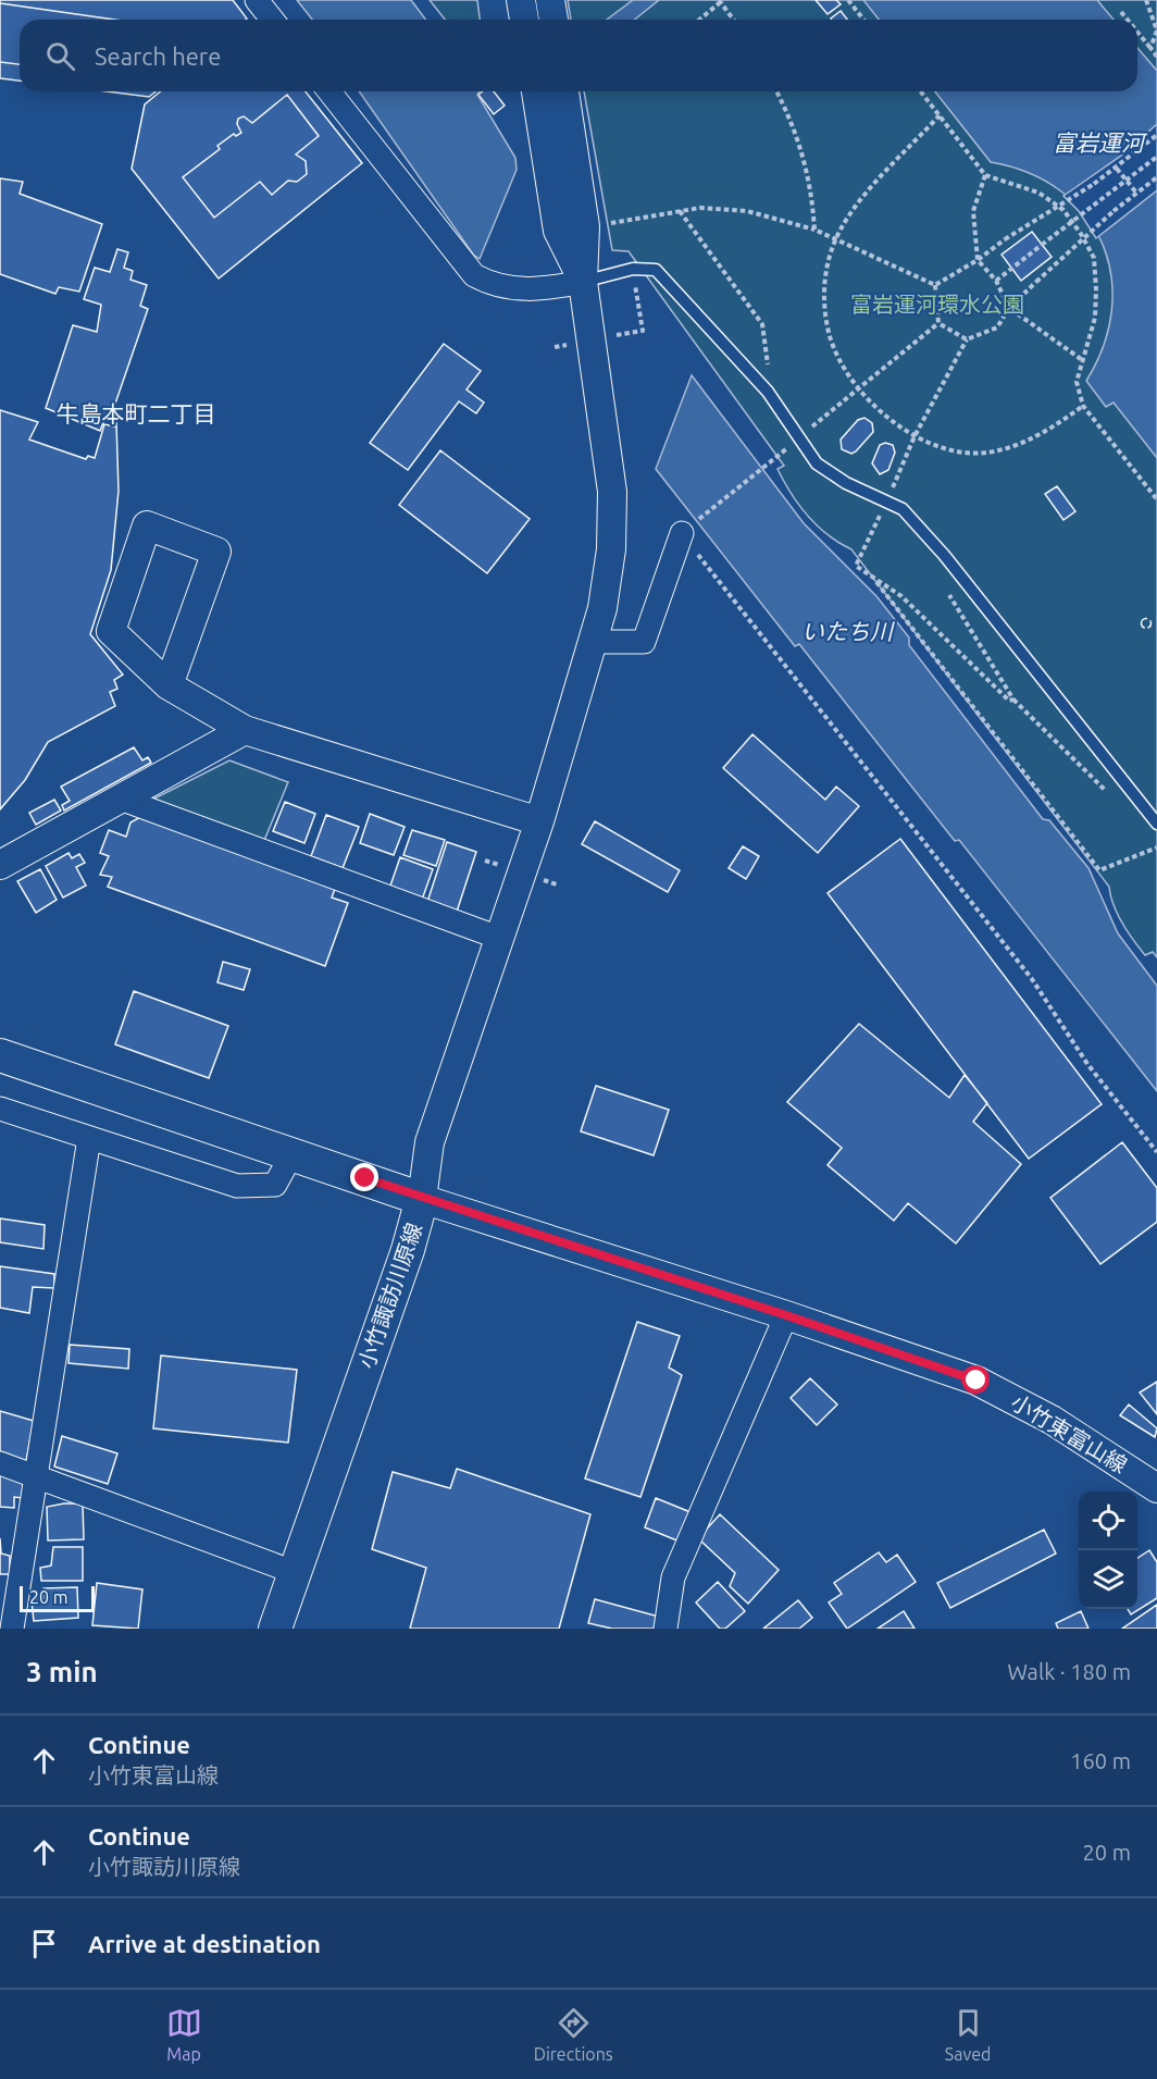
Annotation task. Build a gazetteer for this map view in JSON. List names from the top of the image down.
{
  "streets": {
    "main road": ["小竹諏訪川原線"],
    "street": ["小竹東富山線"]
  },
  "crossings": [
    ["小竹諏訪川原線", "小竹東富山線"]
  ],
  "districts": ["牛島本町二丁目"],
  "water": ["富岩運河", "いたち川"],
  "parks": ["富岩運河環水公園"],
  "scale_bar": "20 m",
  "page": {
    "search": "Search here",
    "scale": "20 m",
    "heading": ["3 min", "Walk · 180 m"],
    "list": [
      ["Continue", "小竹東富山線", "160 m"],
      ["Continue", "小竹諏訪川原線", "20 m"],
      "Arrive at destination"
    ],
    "nav": ["Map", "Directions", "Saved"]
  }
}
